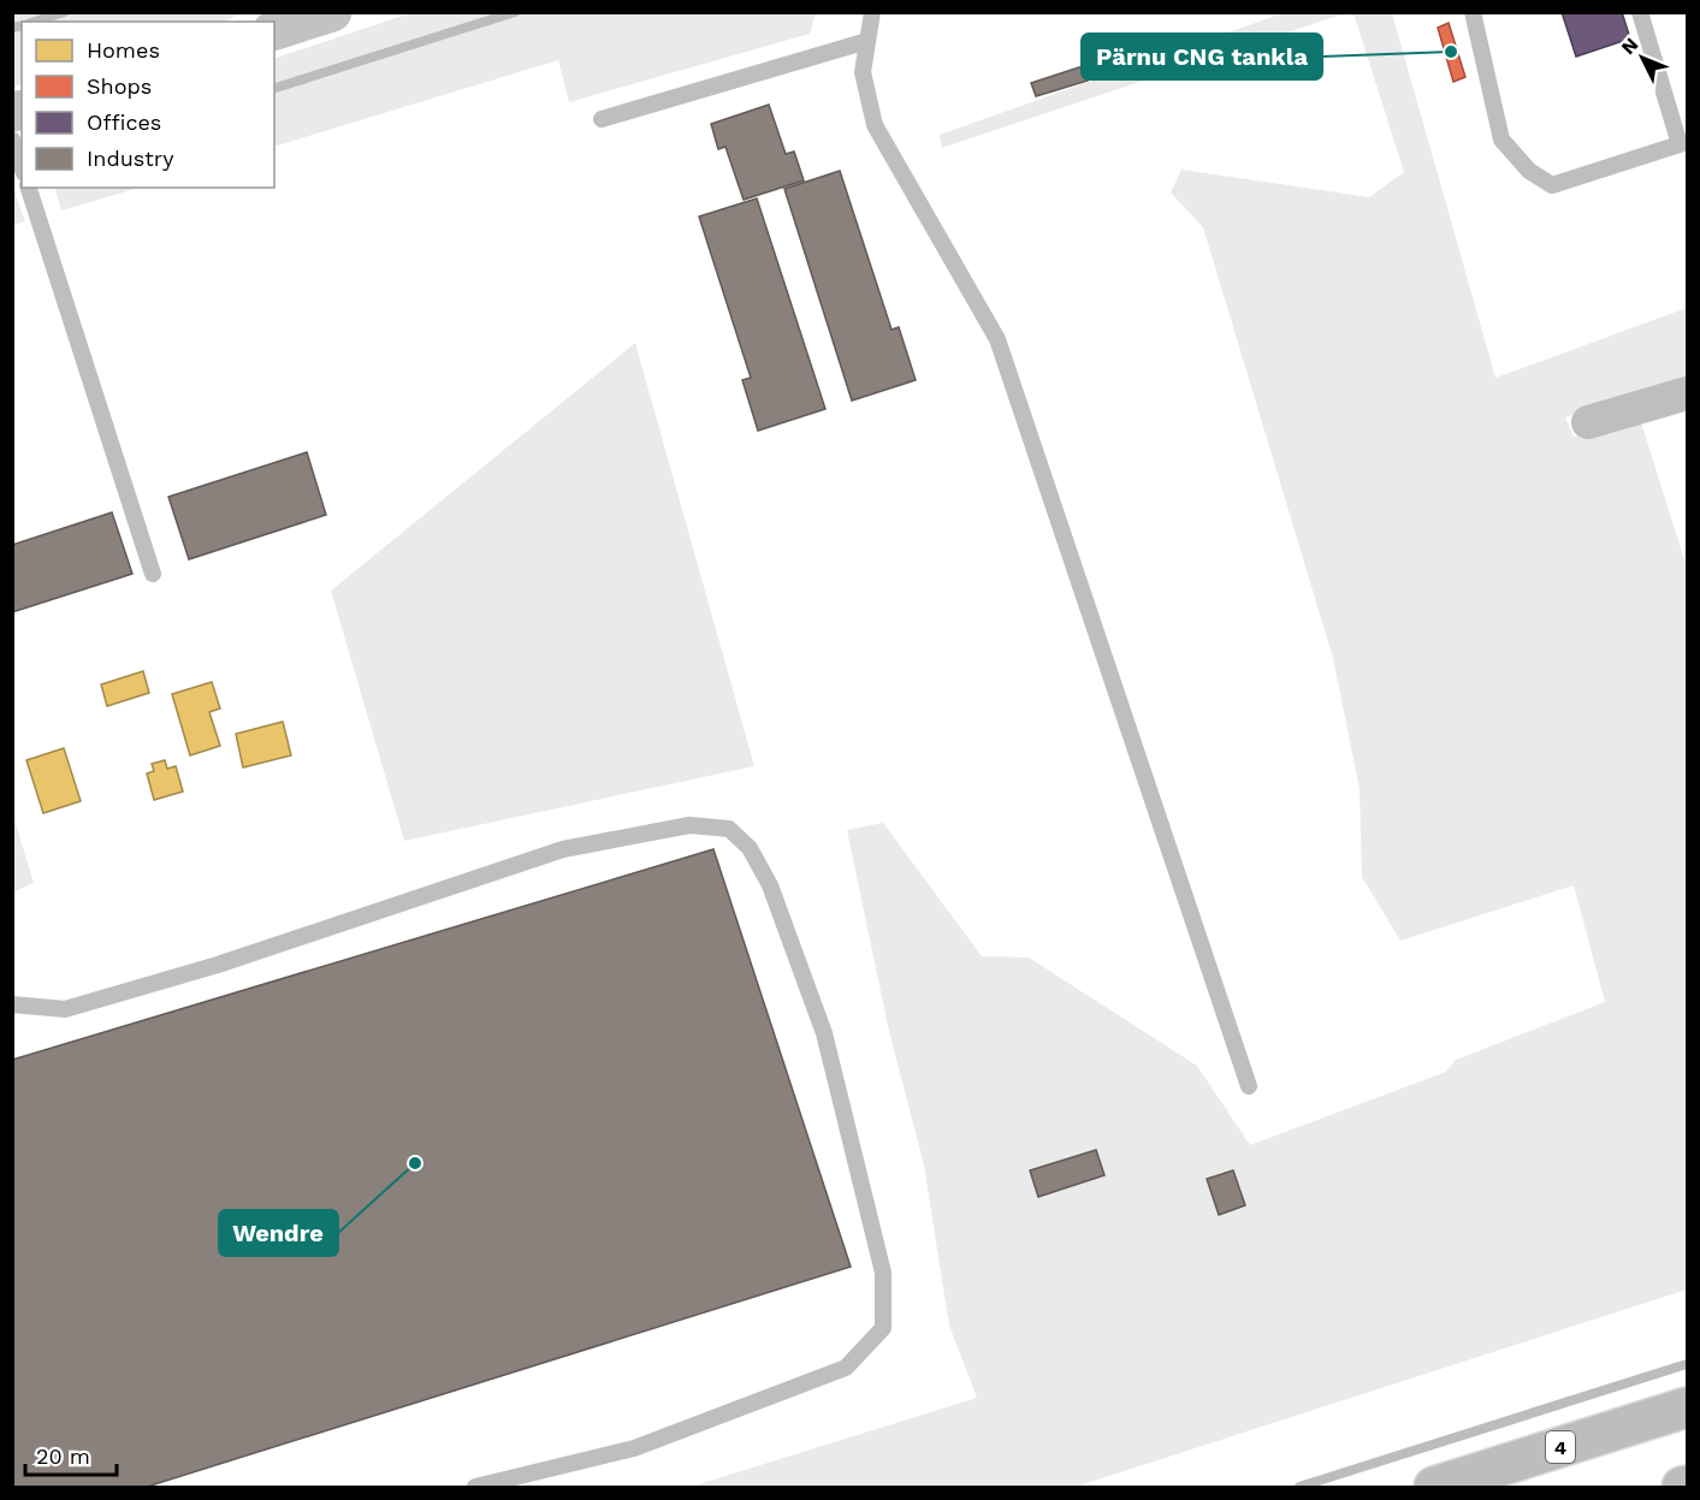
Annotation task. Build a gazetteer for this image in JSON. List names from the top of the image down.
{
  "streets": {
    "highway": ["4"]
  },
  "places": ["Pärnu CNG tankla", "Wendre"],
  "legend": [
    "Homes",
    "Shops",
    "Offices",
    "Industry"
  ],
  "scale_bar": "20 m",
  "north": "top left"
}
